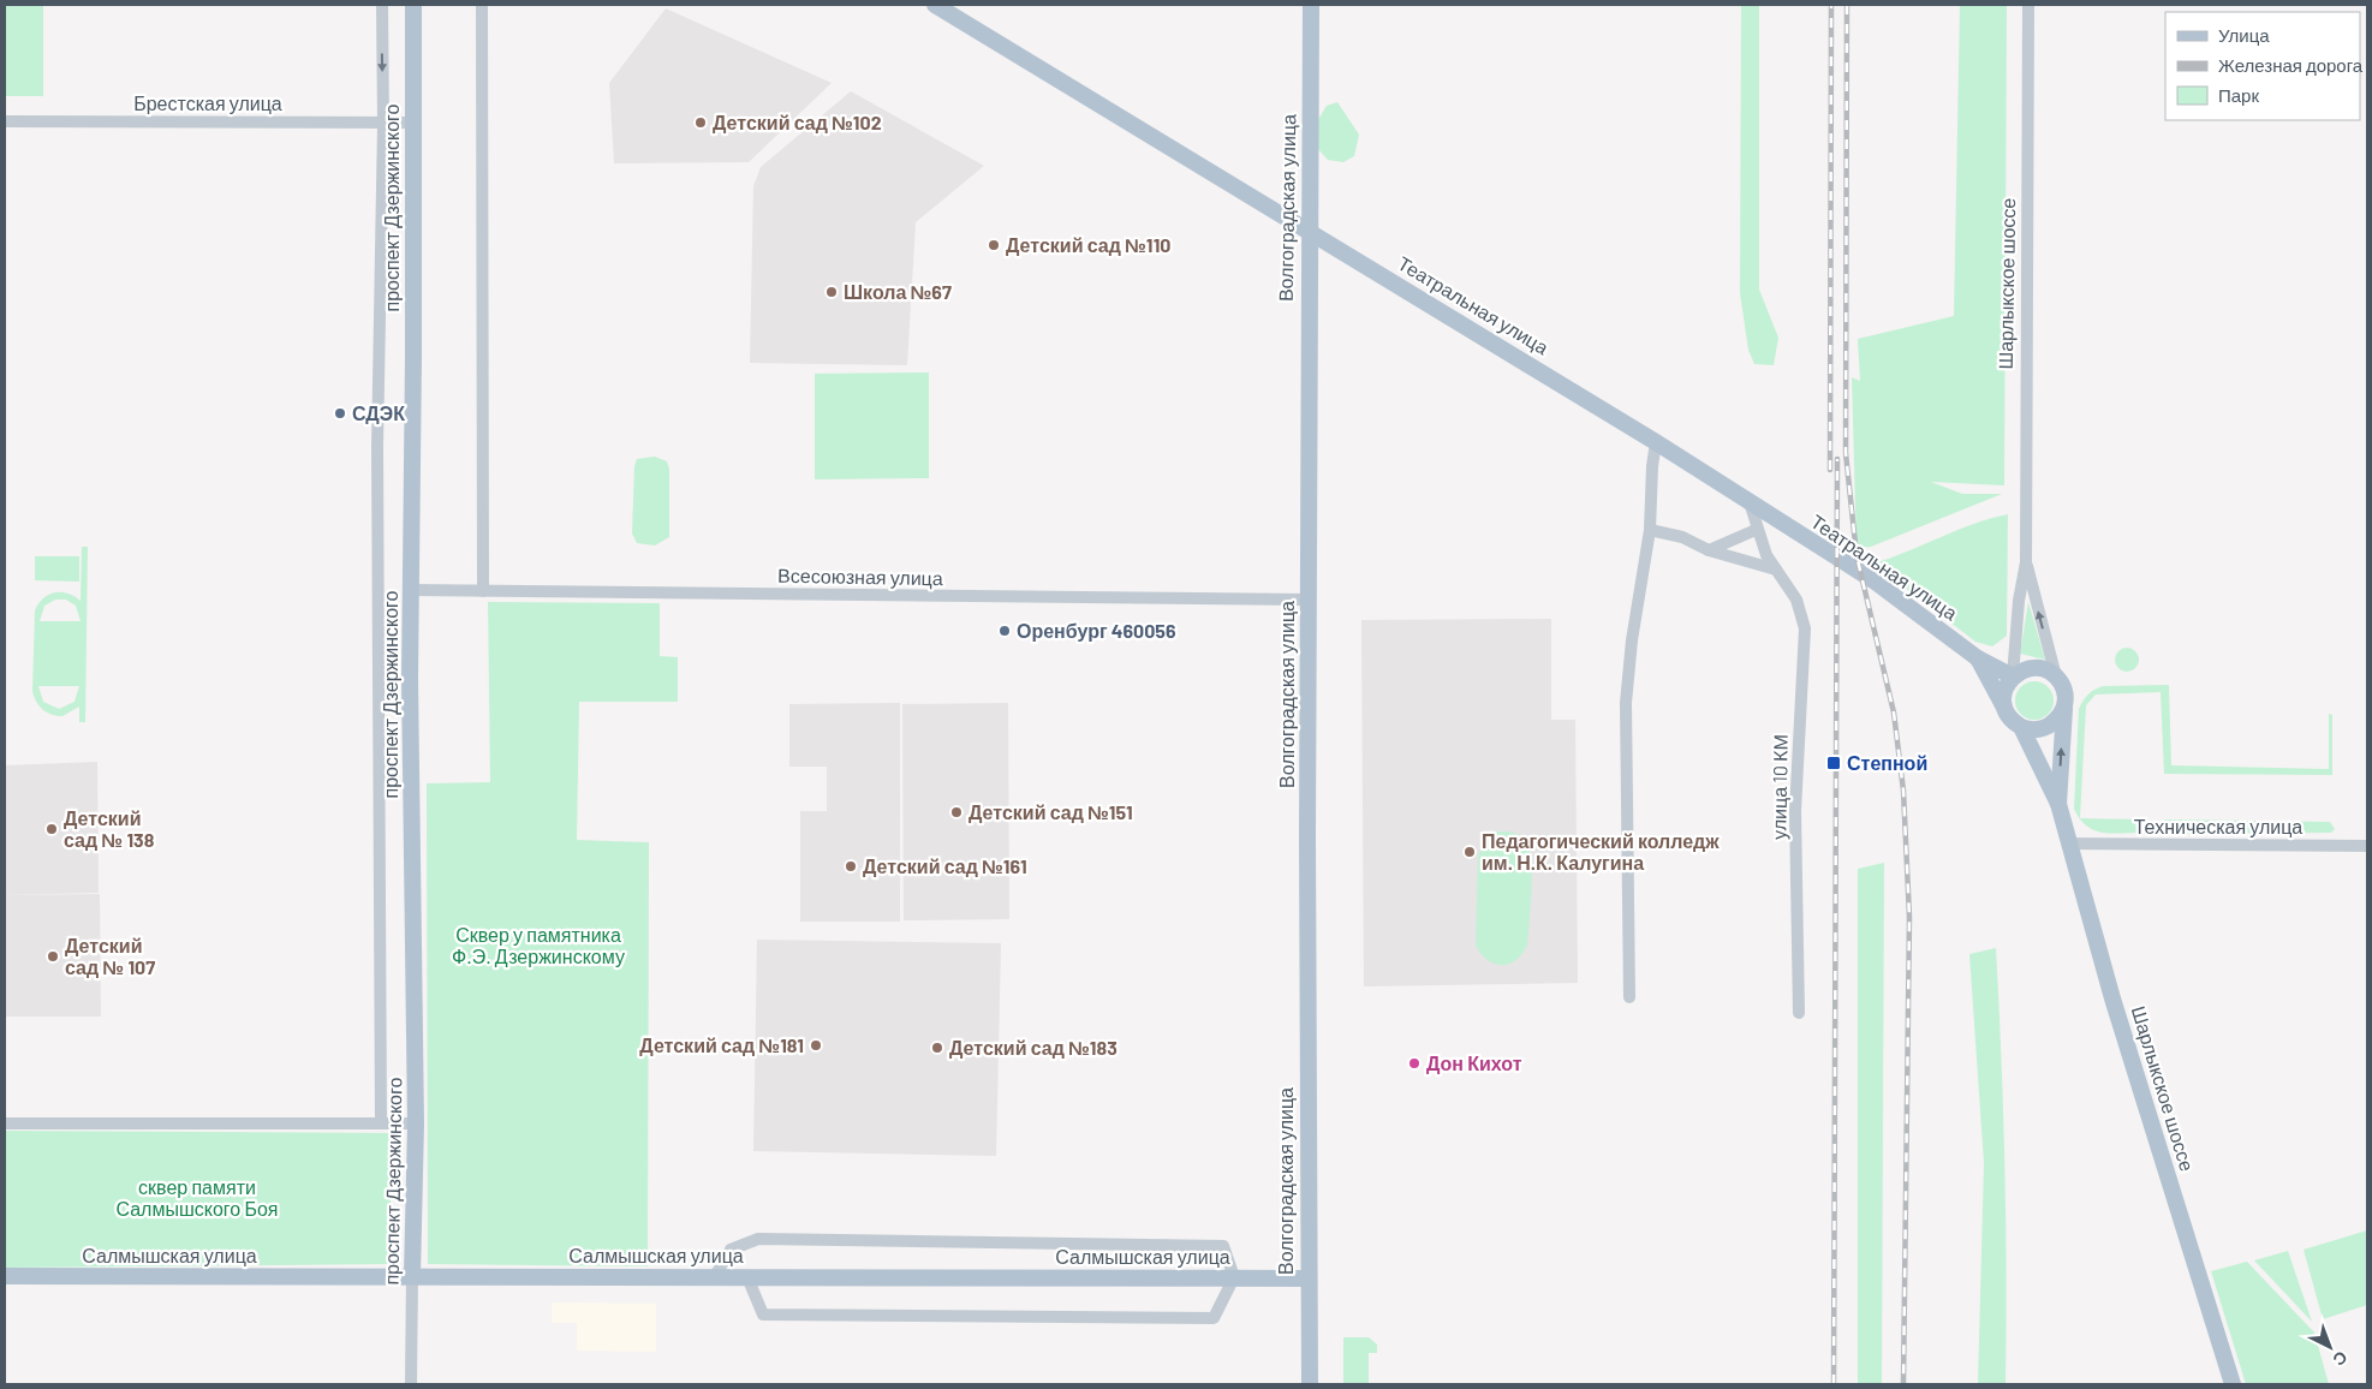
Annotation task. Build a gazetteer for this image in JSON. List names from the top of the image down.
{
  "streets": {
    "main road": [
      "проспект Дзержинского",
      "Волгоградская улица",
      "Шарлыкское шоссе",
      "Театральная улица",
      "Салмышская улица"
    ],
    "street": [
      "Брестская улица",
      "Всесоюзная улица",
      "улица 10 КМ",
      "Техническая улица"
    ]
  },
  "crossings": [
    ["Брестская улица", "проспект Дзержинского"],
    ["проспект Дзержинского", "Всесоюзная улица"],
    ["проспект Дзержинского", "Салмышская улица"],
    ["Волгоградская улица", "Театральная улица"],
    ["Волгоградская улица", "Всесоюзная улица"],
    ["Волгоградская улица", "Салмышская улица"],
    ["Шарлыкское шоссе", "Театральная улица"],
    ["Шарлыкское шоссе", "Техническая улица"],
    ["Театральная улица", "улица 10 КМ"]
  ],
  "parks": ["Сквер у памятника Ф.Э. Дзержинскому", "сквер памяти Салмышского Боя"],
  "places": {
    "other": [
      "Детский сад №102",
      "Детский сад №110",
      "Школа №67",
      "СДЭК",
      "Оренбург 460056",
      "Детский сад №151",
      "Детский сад № 138",
      "Педагогический колледж им. Н.К. Калугина",
      "Детский сад №161",
      "Детский сад № 107",
      "Детский сад №181",
      "Детский сад №183",
      "Дон Кихот"
    ],
    "transit": ["Степной"]
  },
  "legend": ["Улица", "Железная дорога", "Парк"],
  "north": "bottom right"
}
